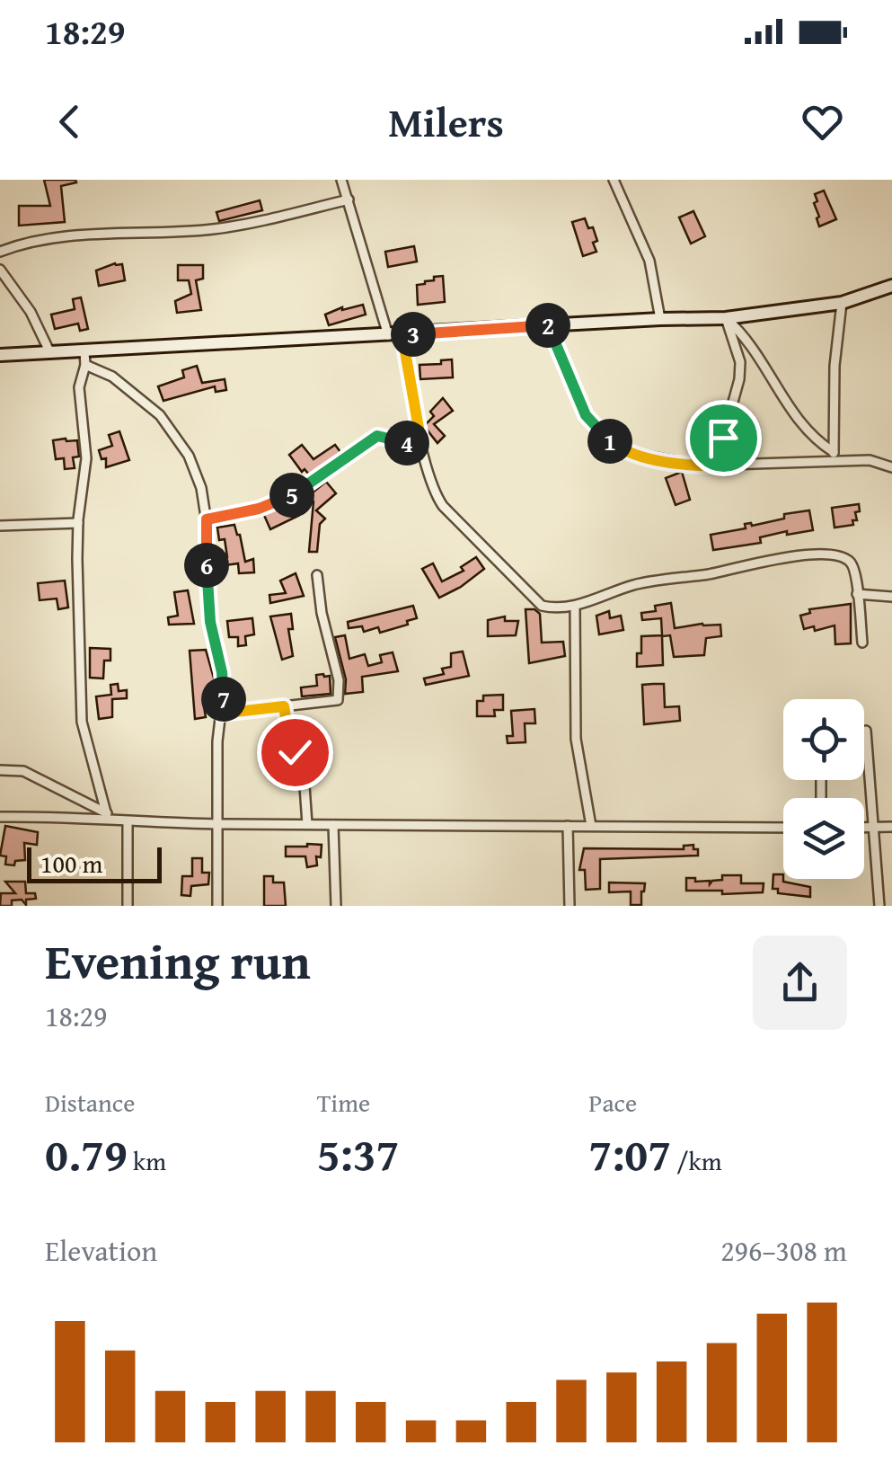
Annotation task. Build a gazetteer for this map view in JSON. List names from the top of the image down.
{
  "scale_bar": "100 m",
  "page": {
    "status": "18:29",
    "header": "Milers",
    "pins": [
      "2",
      "3",
      "1",
      "4",
      "5",
      "6",
      "7"
    ],
    "scale": "100 m",
    "heading": ["Evening run", "18:29"],
    "stats": [
      ["Distance", "0.79 km"],
      ["Time", "5:37"],
      ["Pace", "7:07 /km"]
    ],
    "chart": ["Elevation", "296–308 m"]
  }
}
